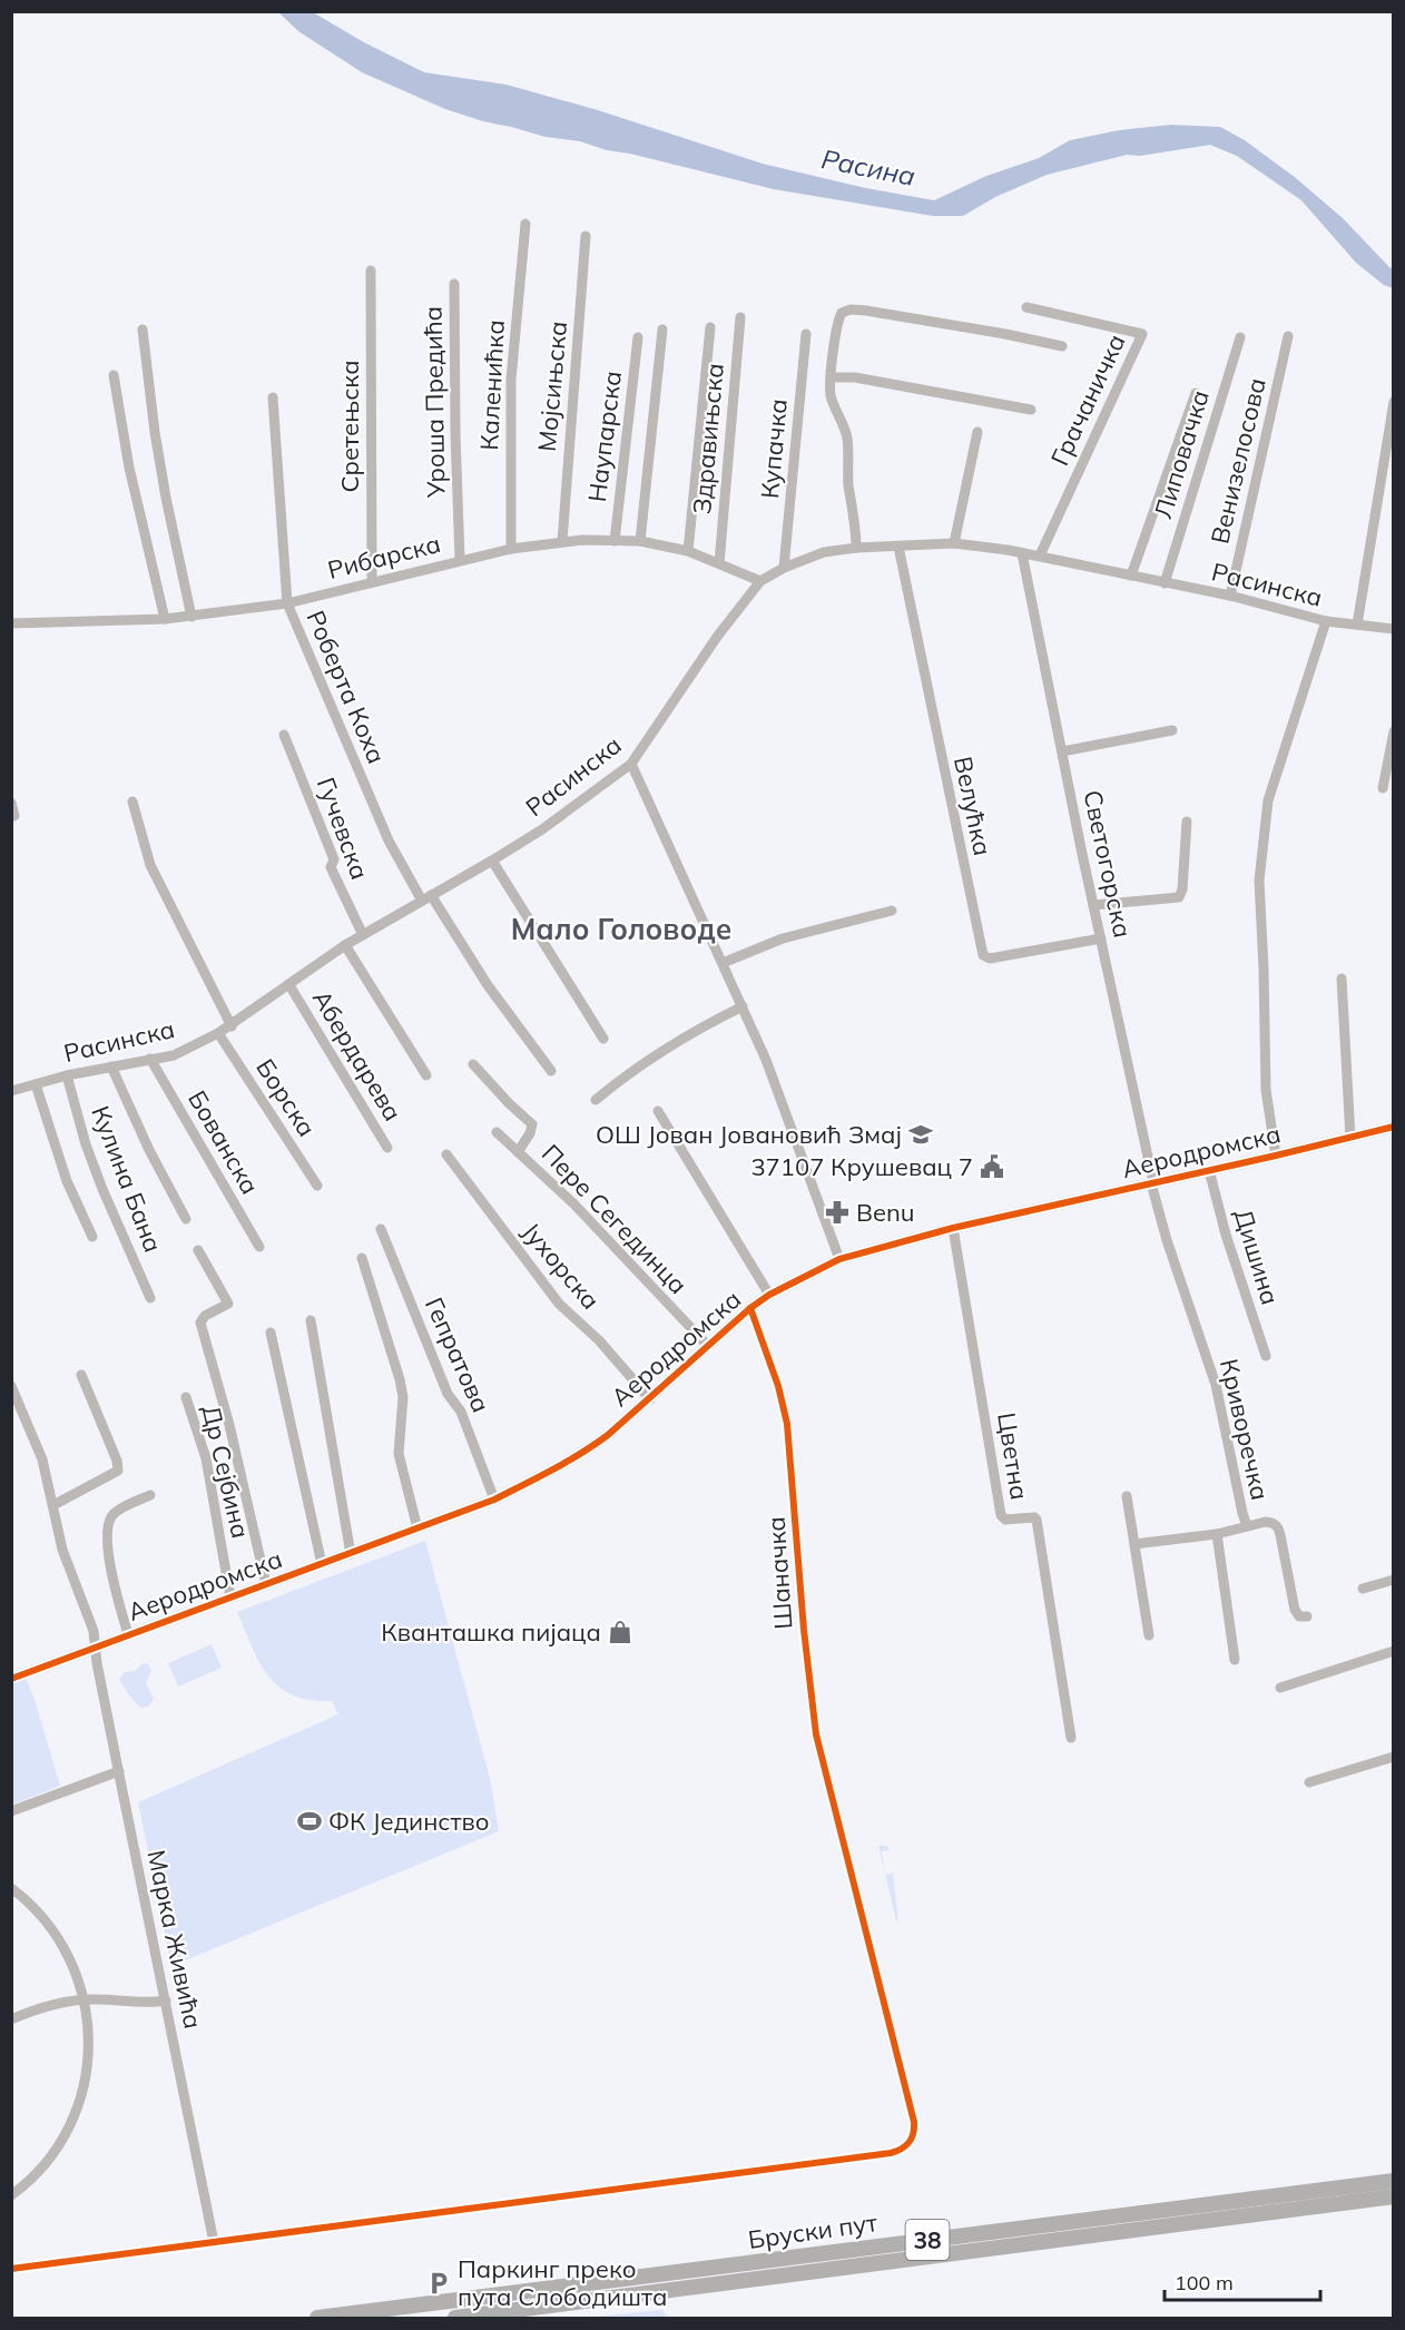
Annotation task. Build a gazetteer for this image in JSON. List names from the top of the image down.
{
  "streets": {
    "main road": ["Бруски пут", "38"],
    "street": [
      "Каленићка",
      "Мојсињска",
      "Грачаничка",
      "Уроша Предића",
      "Сретењска",
      "Наупарска",
      "Здравињска",
      "Купачка",
      "Липовачка",
      "Венизелосова",
      "Рибарска",
      "Расинска",
      "Роберта Коха",
      "Велућка",
      "Гучевска",
      "Светогорска",
      "Абердарева",
      "Борска",
      "Бованска",
      "Аеродромска",
      "Кулина Бана",
      "Пере Сегединца",
      "Дишина",
      "Јухорска",
      "Гепратова",
      "Криворечка",
      "Цветна",
      "Др Сејбина",
      "Шаначка",
      "Марка Живића"
    ]
  },
  "crossings": [
    ["Каленићка", "Рибарска"],
    ["Мојсињска", "Рибарска"],
    ["Грачаничка", "Расинска"],
    ["Уроша Предића", "Рибарска"],
    ["Сретењска", "Рибарска"],
    ["Наупарска", "Рибарска"],
    ["Здравињска", "Рибарска"],
    ["Купачка", "Расинска"],
    ["Липовачка", "Расинска"],
    ["Венизелосова", "Расинска"],
    ["Рибарска", "Расинска"],
    ["Рибарска", "Роберта Коха"],
    ["Расинска", "Роберта Коха"],
    ["Расинска", "Велућка"],
    ["Расинска", "Гучевска"],
    ["Расинска", "Светогорска"],
    ["Расинска", "Абердарева"],
    ["Расинска", "Борска"],
    ["Расинска", "Бованска"],
    ["Расинска", "Кулина Бана"],
    ["Велућка", "Светогорска"],
    ["Светогорска", "Аеродромска"],
    ["Светогорска", "Криворечка"],
    ["Аеродромска", "Пере Сегединца"],
    ["Аеродромска", "Дишина"],
    ["Аеродромска", "Јухорска"],
    ["Аеродромска", "Гепратова"],
    ["Аеродромска", "Криворечка"],
    ["Аеродромска", "Цветна"],
    ["Аеродромска", "Др Сејбина"],
    ["Аеродромска", "Шаначка"],
    ["Аеродромска", "Марка Живића"],
    ["Шаначка", "Марка Живића"]
  ],
  "districts": ["Мало Головоде"],
  "water": ["Расина"],
  "places": {
    "school or university": ["ОШ Јован Јовановић Змај"],
    "public building": ["37107 Крушевац 7"],
    "pharmacy": ["Benu"],
    "shop": ["Кванташка пијаца"],
    "sports": ["ФК Јединство"],
    "parking": ["Паркинг преко пута Слободишта"]
  },
  "scale_bar": "100 m"
}
